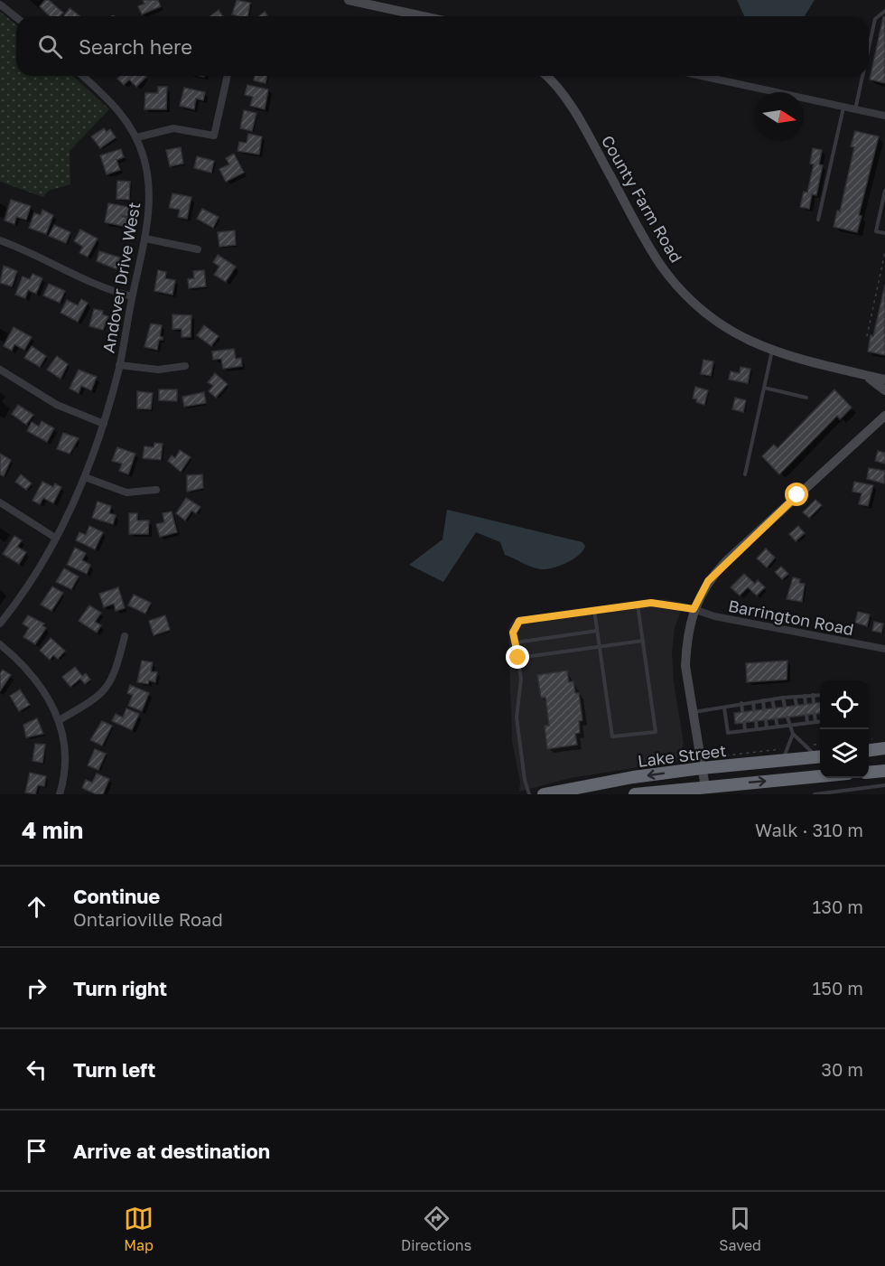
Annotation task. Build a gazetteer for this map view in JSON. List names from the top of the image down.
{
  "streets": {
    "highway": ["Lake Street"],
    "main road": ["County Farm Road"],
    "street": ["Andover Drive West", "Barrington Road"]
  },
  "north": "right",
  "page": {
    "search": "Search here",
    "heading": ["4 min", "Walk · 310 m"],
    "list": [
      ["Continue", "Ontarioville Road", "130 m"],
      ["Turn right", "150 m"],
      ["Turn left", "30 m"],
      "Arrive at destination"
    ],
    "nav": ["Map", "Directions", "Saved"]
  }
}
